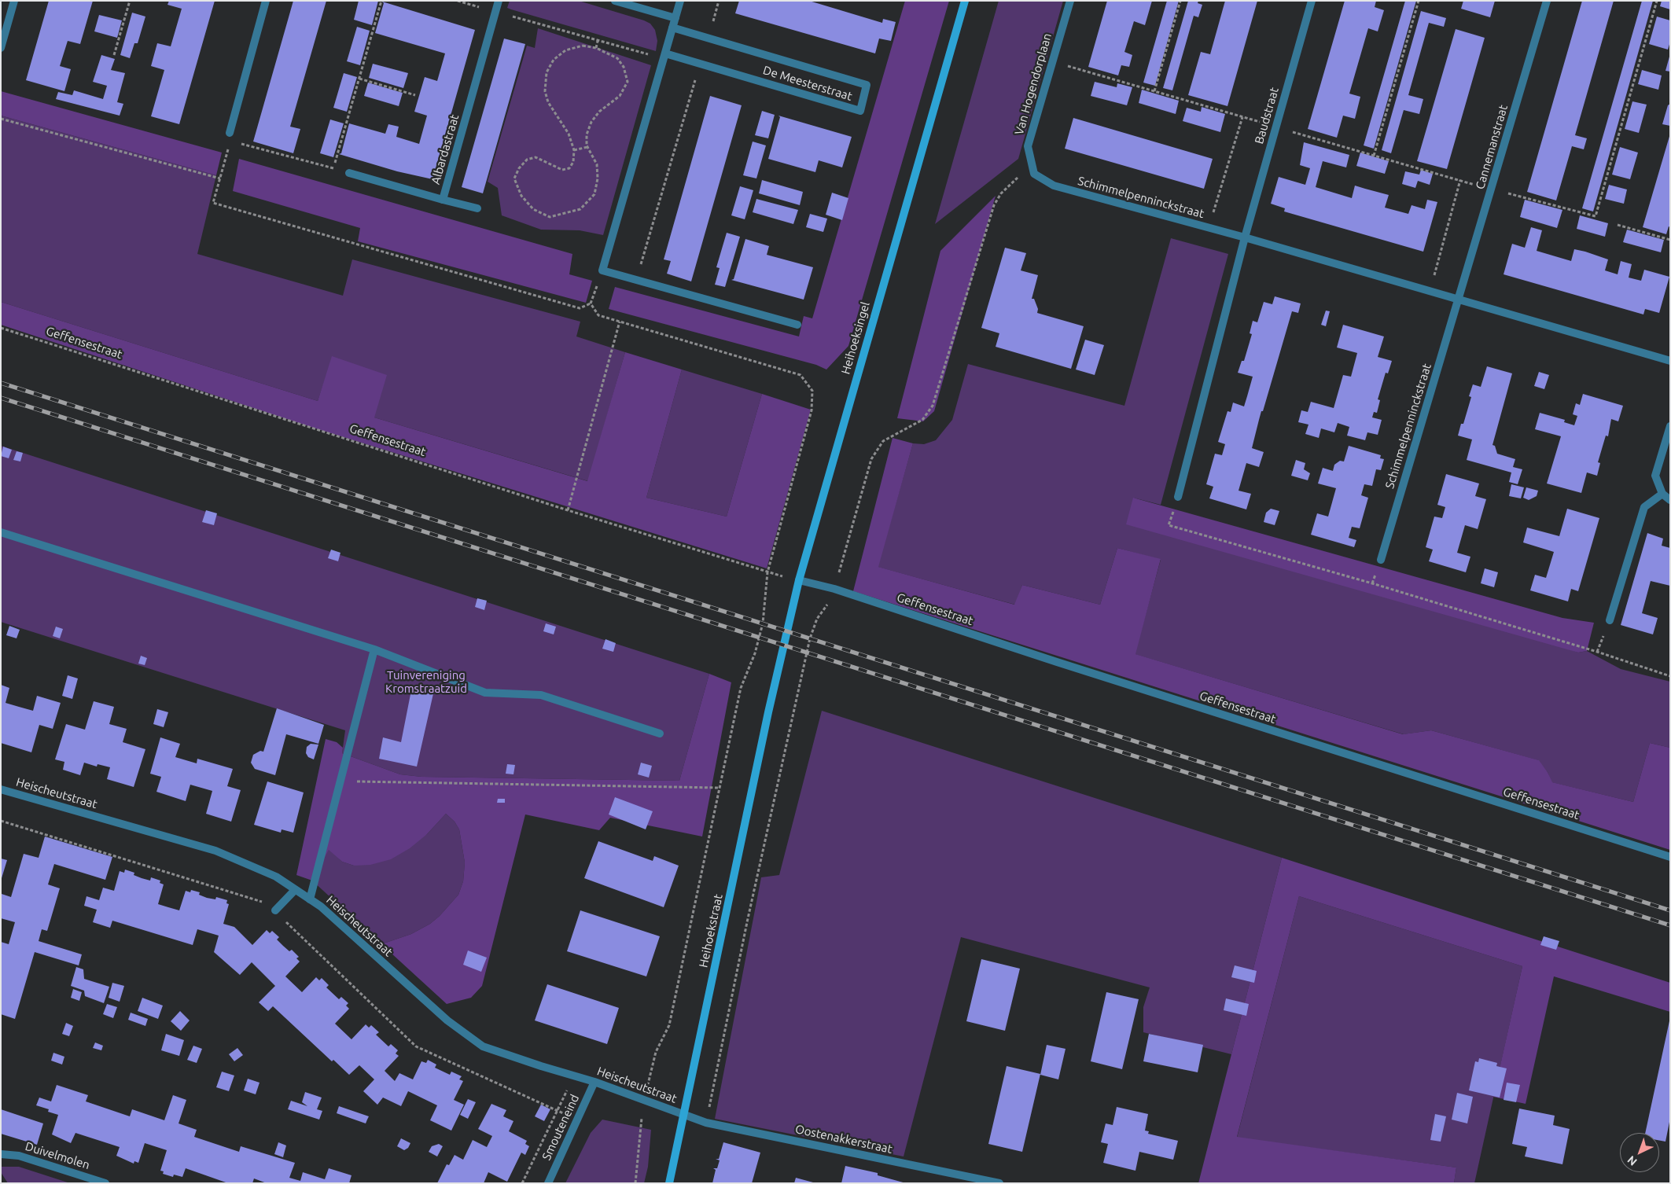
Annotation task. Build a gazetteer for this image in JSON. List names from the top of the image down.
{
  "streets": {
    "street": [
      "De Meesterstraat",
      "Van Hogendorplaan",
      "Baudstraat",
      "Cannemanstraat",
      "Albardastraat",
      "Schimmelpenninckstraat",
      "Heihoeksingel",
      "Geffensestraat",
      "Heischeutstraat",
      "Heihoekstraat",
      "Smouteneind",
      "Oostenakkerstraat",
      "Duivelmolen"
    ]
  },
  "crossings": [
    ["Van Hogendorplaan", "Schimmelpenninckstraat"],
    ["Baudstraat", "Schimmelpenninckstraat"],
    ["Cannemanstraat", "Schimmelpenninckstraat"],
    ["Heihoeksingel", "Geffensestraat"],
    ["Heihoeksingel", "Heihoekstraat"],
    ["Heischeutstraat", "Heihoekstraat"],
    ["Heischeutstraat", "Smouteneind"],
    ["Heischeutstraat", "Oostenakkerstraat"],
    ["Heihoekstraat", "Oostenakkerstraat"]
  ],
  "parks": ["Tuinvereniging Kromstraatzuid"],
  "north": "bottom left"
}
